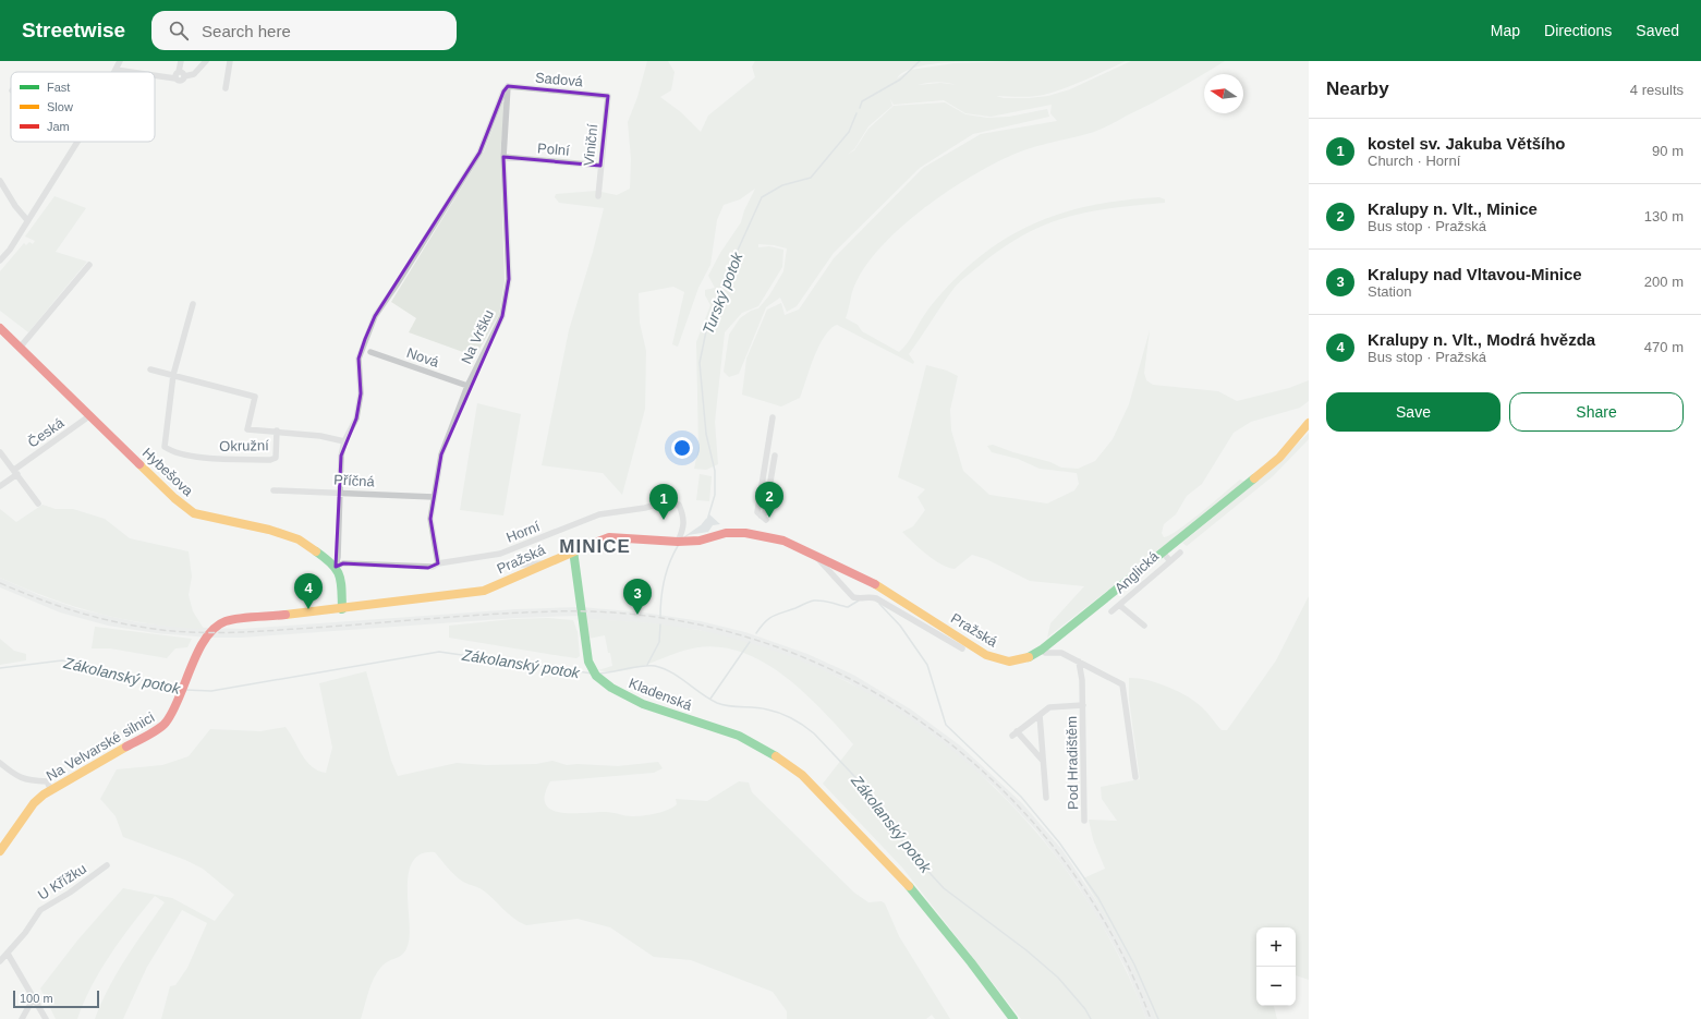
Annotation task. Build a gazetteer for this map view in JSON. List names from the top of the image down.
{
  "streets": {
    "main road": [
      "Hybešova",
      "Pražská",
      "Kladenská",
      "Na Velvarské silnici"
    ],
    "street": [
      "Sadová",
      "Viniční",
      "Polní",
      "Na Vršku",
      "Nová",
      "Česká",
      "Okružní",
      "Příčná",
      "Horní",
      "Anglická",
      "Pod Hradištěm",
      "U Křížku"
    ]
  },
  "crossings": [
    ["Sadová", "Viniční"],
    ["Sadová", "Na Vršku"],
    ["Viniční", "Polní"],
    ["Polní", "Na Vršku"],
    ["Na Vršku", "Nová"],
    ["Na Vršku", "Příčná"],
    ["Na Vršku", "Horní"],
    ["Česká", "Hybešova"],
    ["Hybešova", "Horní"],
    ["Horní", "Pražská"],
    ["Pražská", "Anglická"],
    ["Pražská", "Kladenská"],
    ["Pražská", "Na Velvarské silnici"]
  ],
  "districts": ["MINICE"],
  "water": ["Turský potok", "Zákolanský potok"],
  "legend": ["Fast", "Slow", "Jam"],
  "scale_bar": "100 m",
  "north": "left",
  "page": {
    "header": "Streetwise",
    "search": "Search here",
    "nav": ["Map", "Directions", "Saved"],
    "heading": ["Nearby", "4 results"],
    "list": [
      {
        "mark": "1",
        "name": "kostel sv. Jakuba Většího",
        "note": "Church · Horní",
        "value": "90 m"
      },
      {
        "mark": "2",
        "name": "Kralupy n. Vlt., Minice",
        "note": "Bus stop · Pražská",
        "value": "130 m"
      },
      {
        "mark": "3",
        "name": "Kralupy nad Vltavou-Minice",
        "note": "Station",
        "value": "200 m"
      },
      {
        "mark": "4",
        "name": "Kralupy n. Vlt., Modrá hvězda",
        "note": "Bus stop · Pražská",
        "value": "470 m"
      }
    ],
    "buttons": ["Save", "Share"],
    "pins": [
      "2",
      "1",
      "4",
      "3"
    ],
    "map_buttons": ["+", "−"],
    "scale": "100 m"
  }
}
